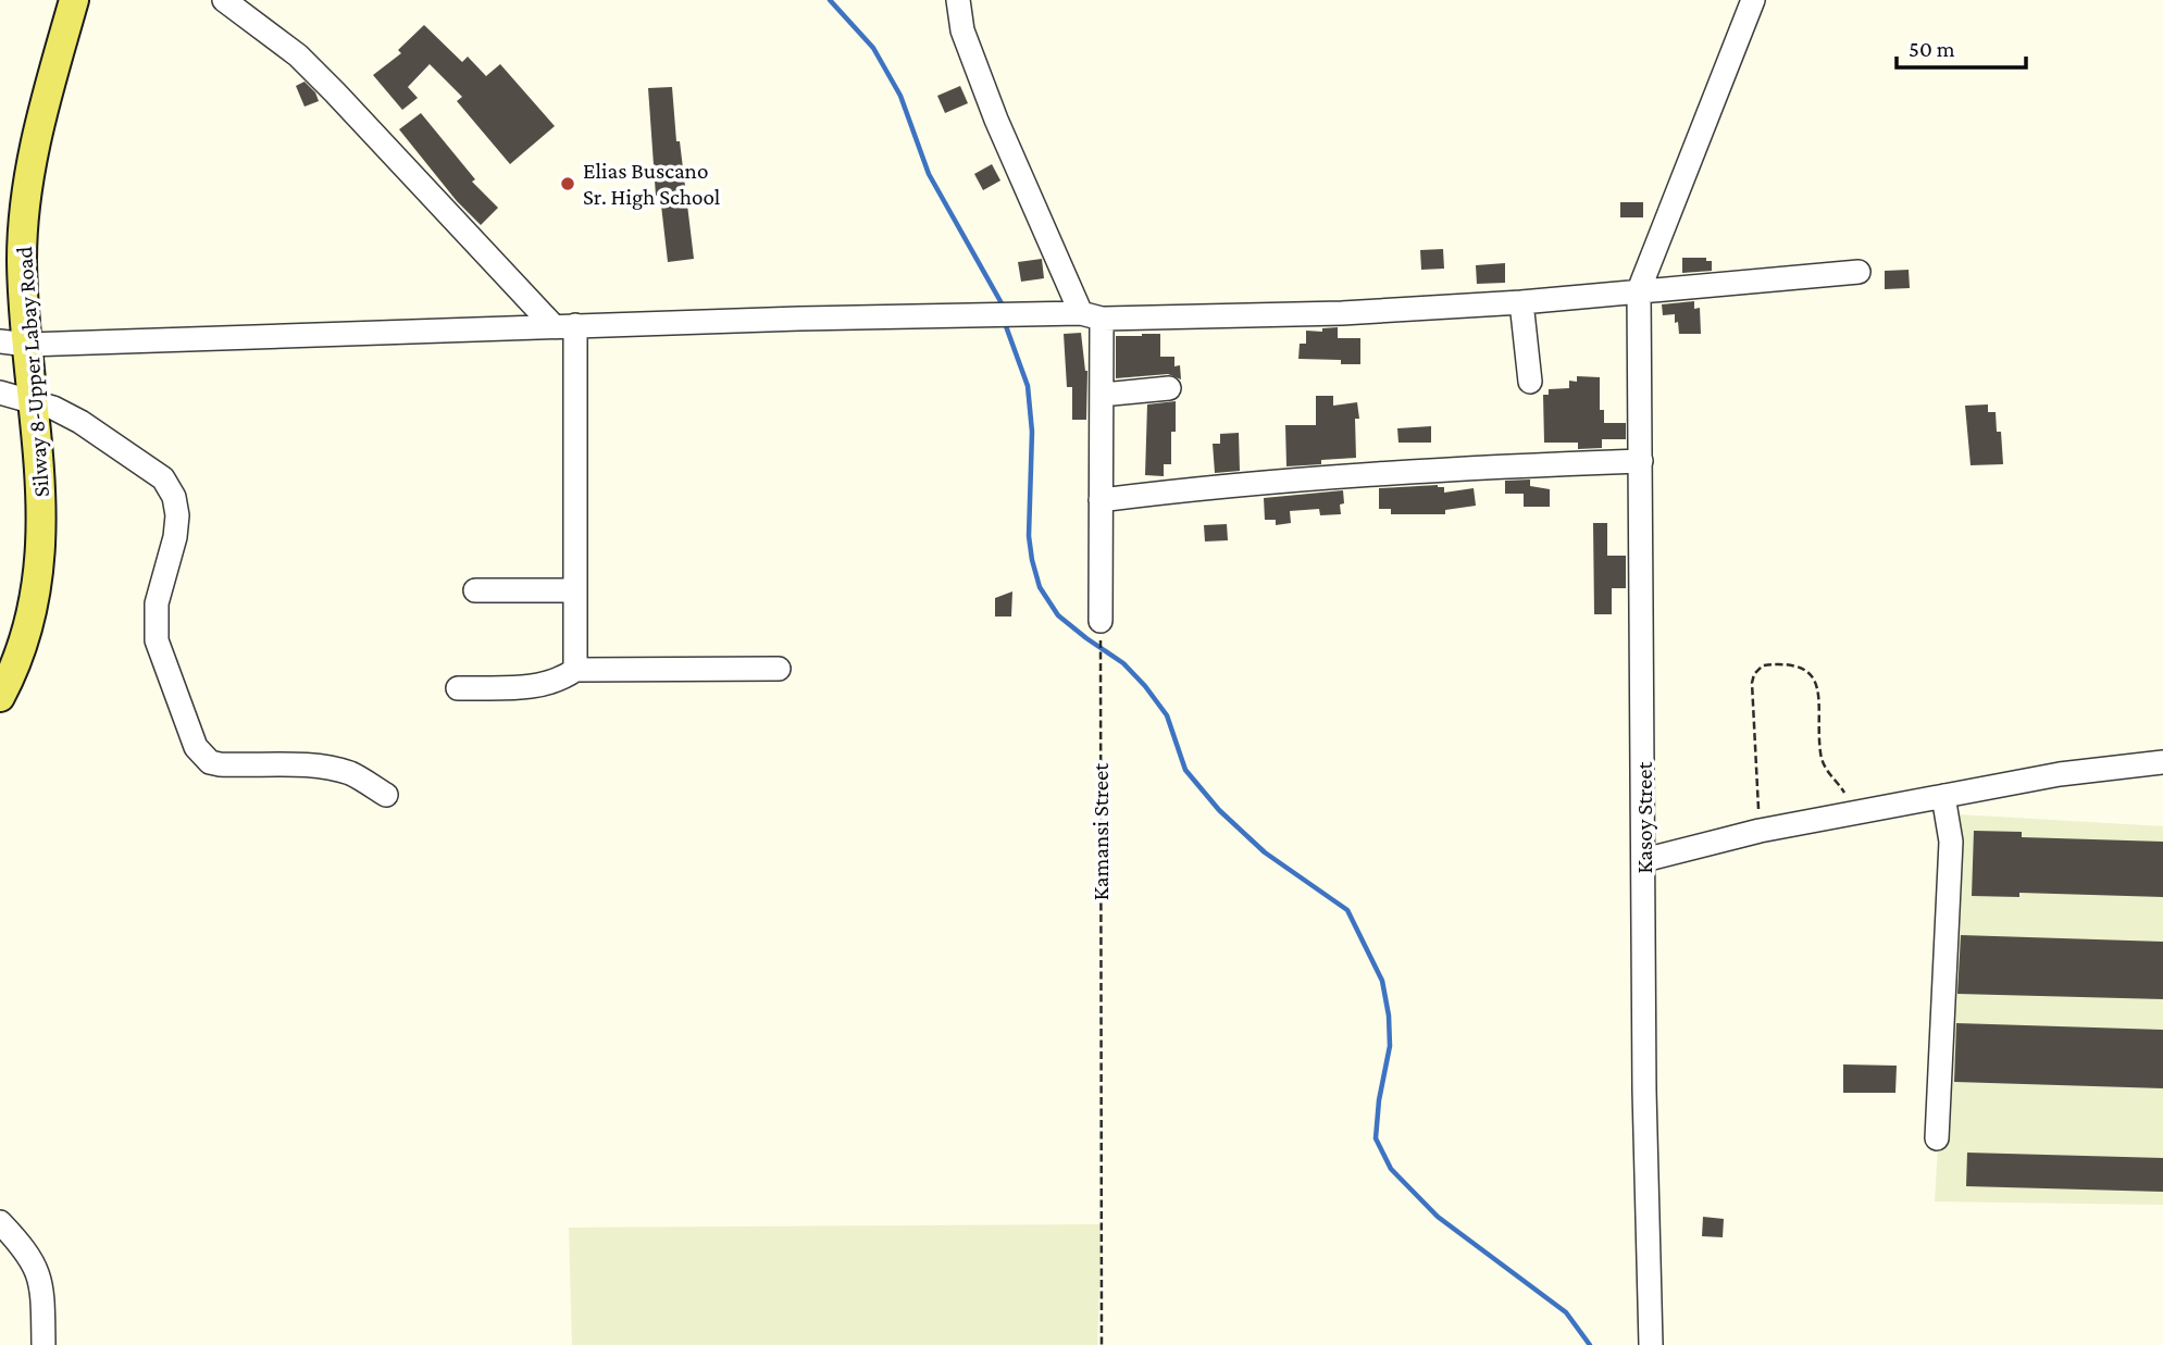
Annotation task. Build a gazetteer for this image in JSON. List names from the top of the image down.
{
  "streets": {
    "main road": ["Silway 8-Upper Labay Road"],
    "street": ["Kasoy Street"],
    "path": ["Kamansi Street"]
  },
  "places": ["Elias Buscano Sr. High School"],
  "scale_bar": "50 m"
}
